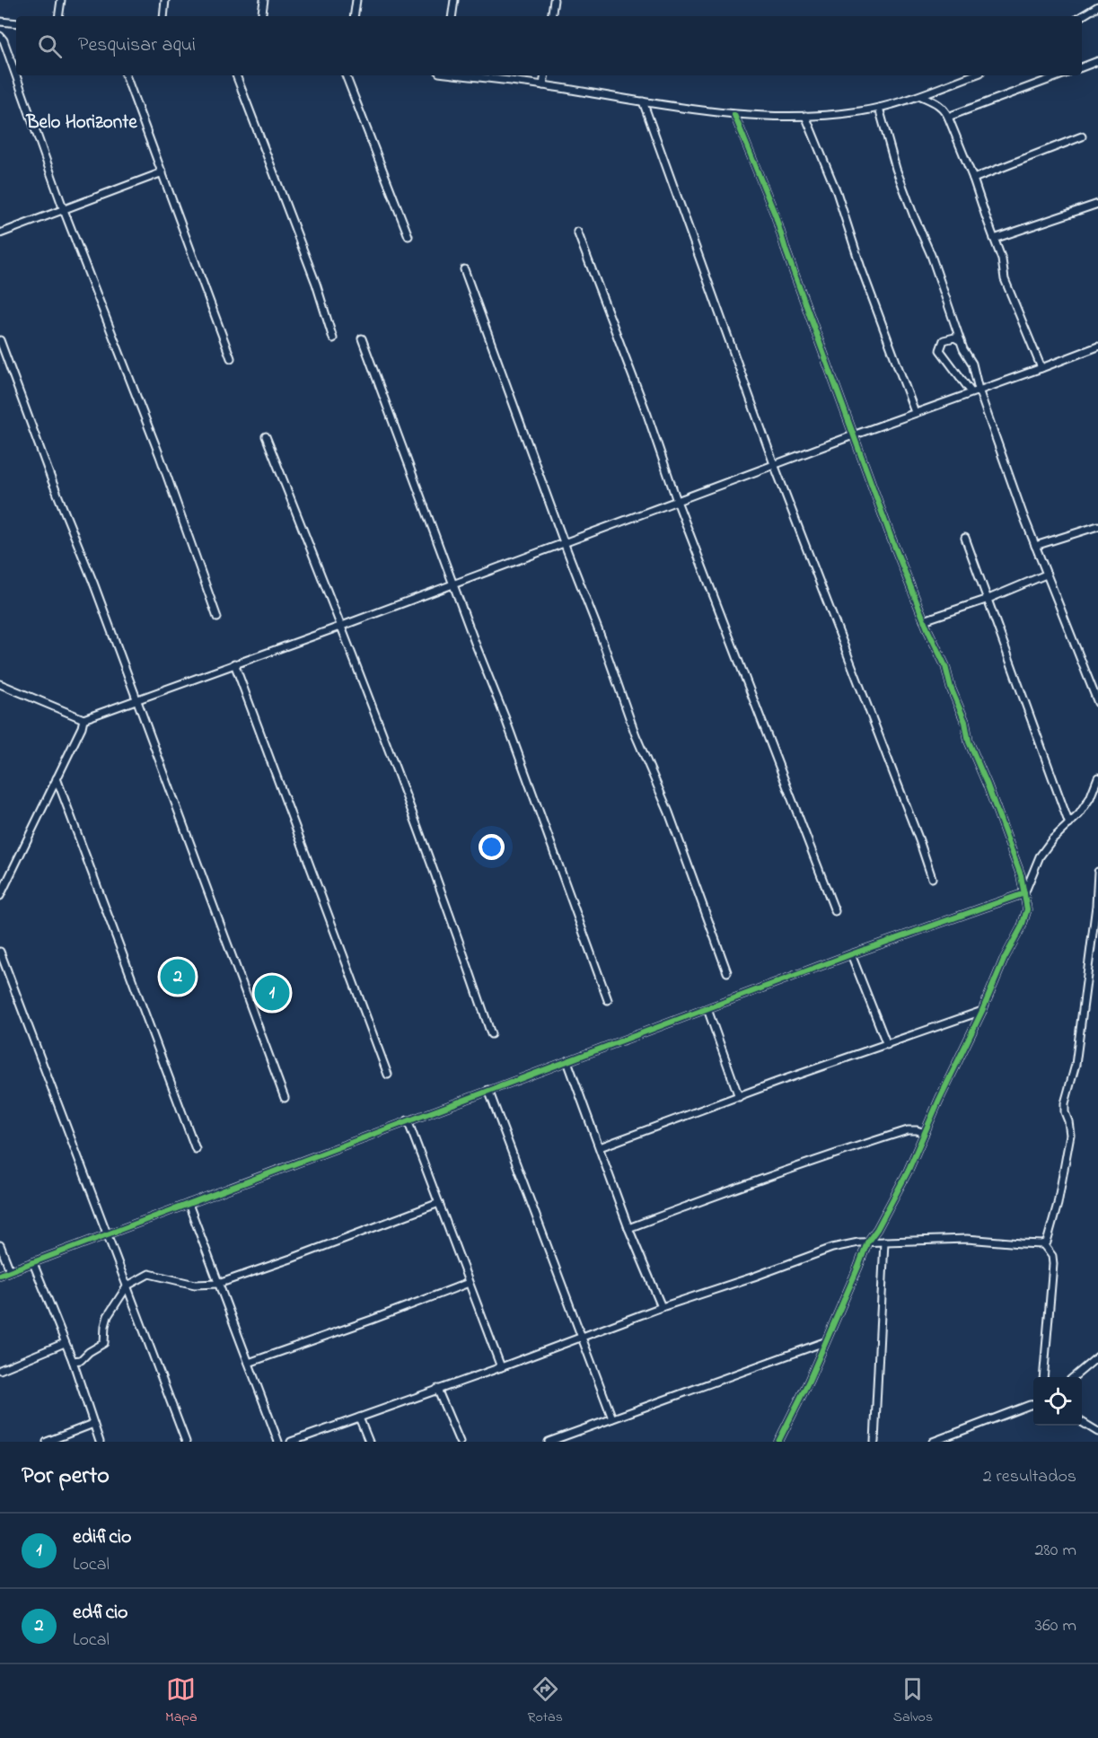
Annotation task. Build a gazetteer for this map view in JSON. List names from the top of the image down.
{
  "districts": ["Belo Horizonte"],
  "page": {
    "search": "Pesquisar aqui",
    "pins": ["2", "1"],
    "heading": ["Por perto", "2 resultados"],
    "list": [
      {
        "mark": "1",
        "name": "edificio",
        "note": "Local",
        "value": "280 m"
      },
      {
        "mark": "2",
        "name": "edficio",
        "note": "Local",
        "value": "360 m"
      }
    ],
    "nav": ["Mapa", "Rotas", "Salvos"]
  }
}
